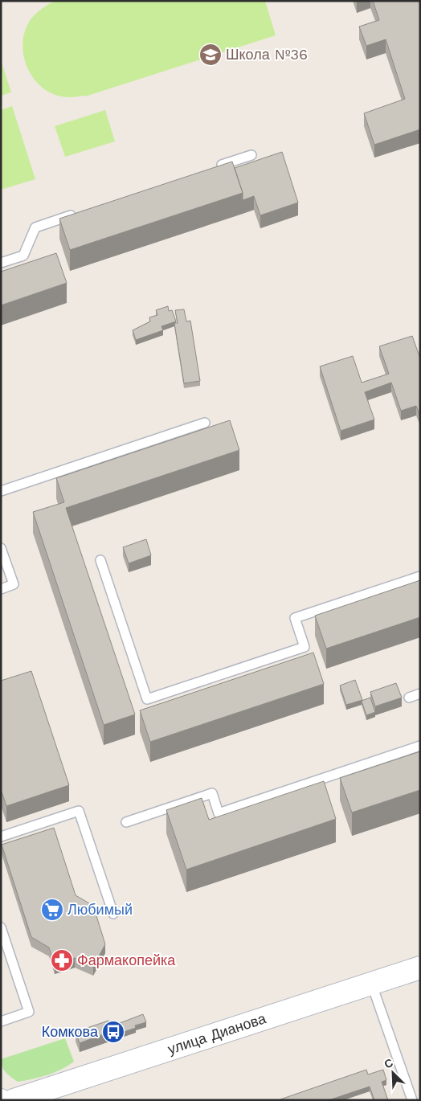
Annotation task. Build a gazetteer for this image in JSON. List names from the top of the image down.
{
  "streets": {
    "main road": ["улица Дианова"]
  },
  "places": {
    "school or university": ["Школа №36"],
    "supermarket": ["Любимый"],
    "pharmacy": ["Фармакопейка"],
    "bus stop": ["Комкова"]
  },
  "north": "top left"
}
